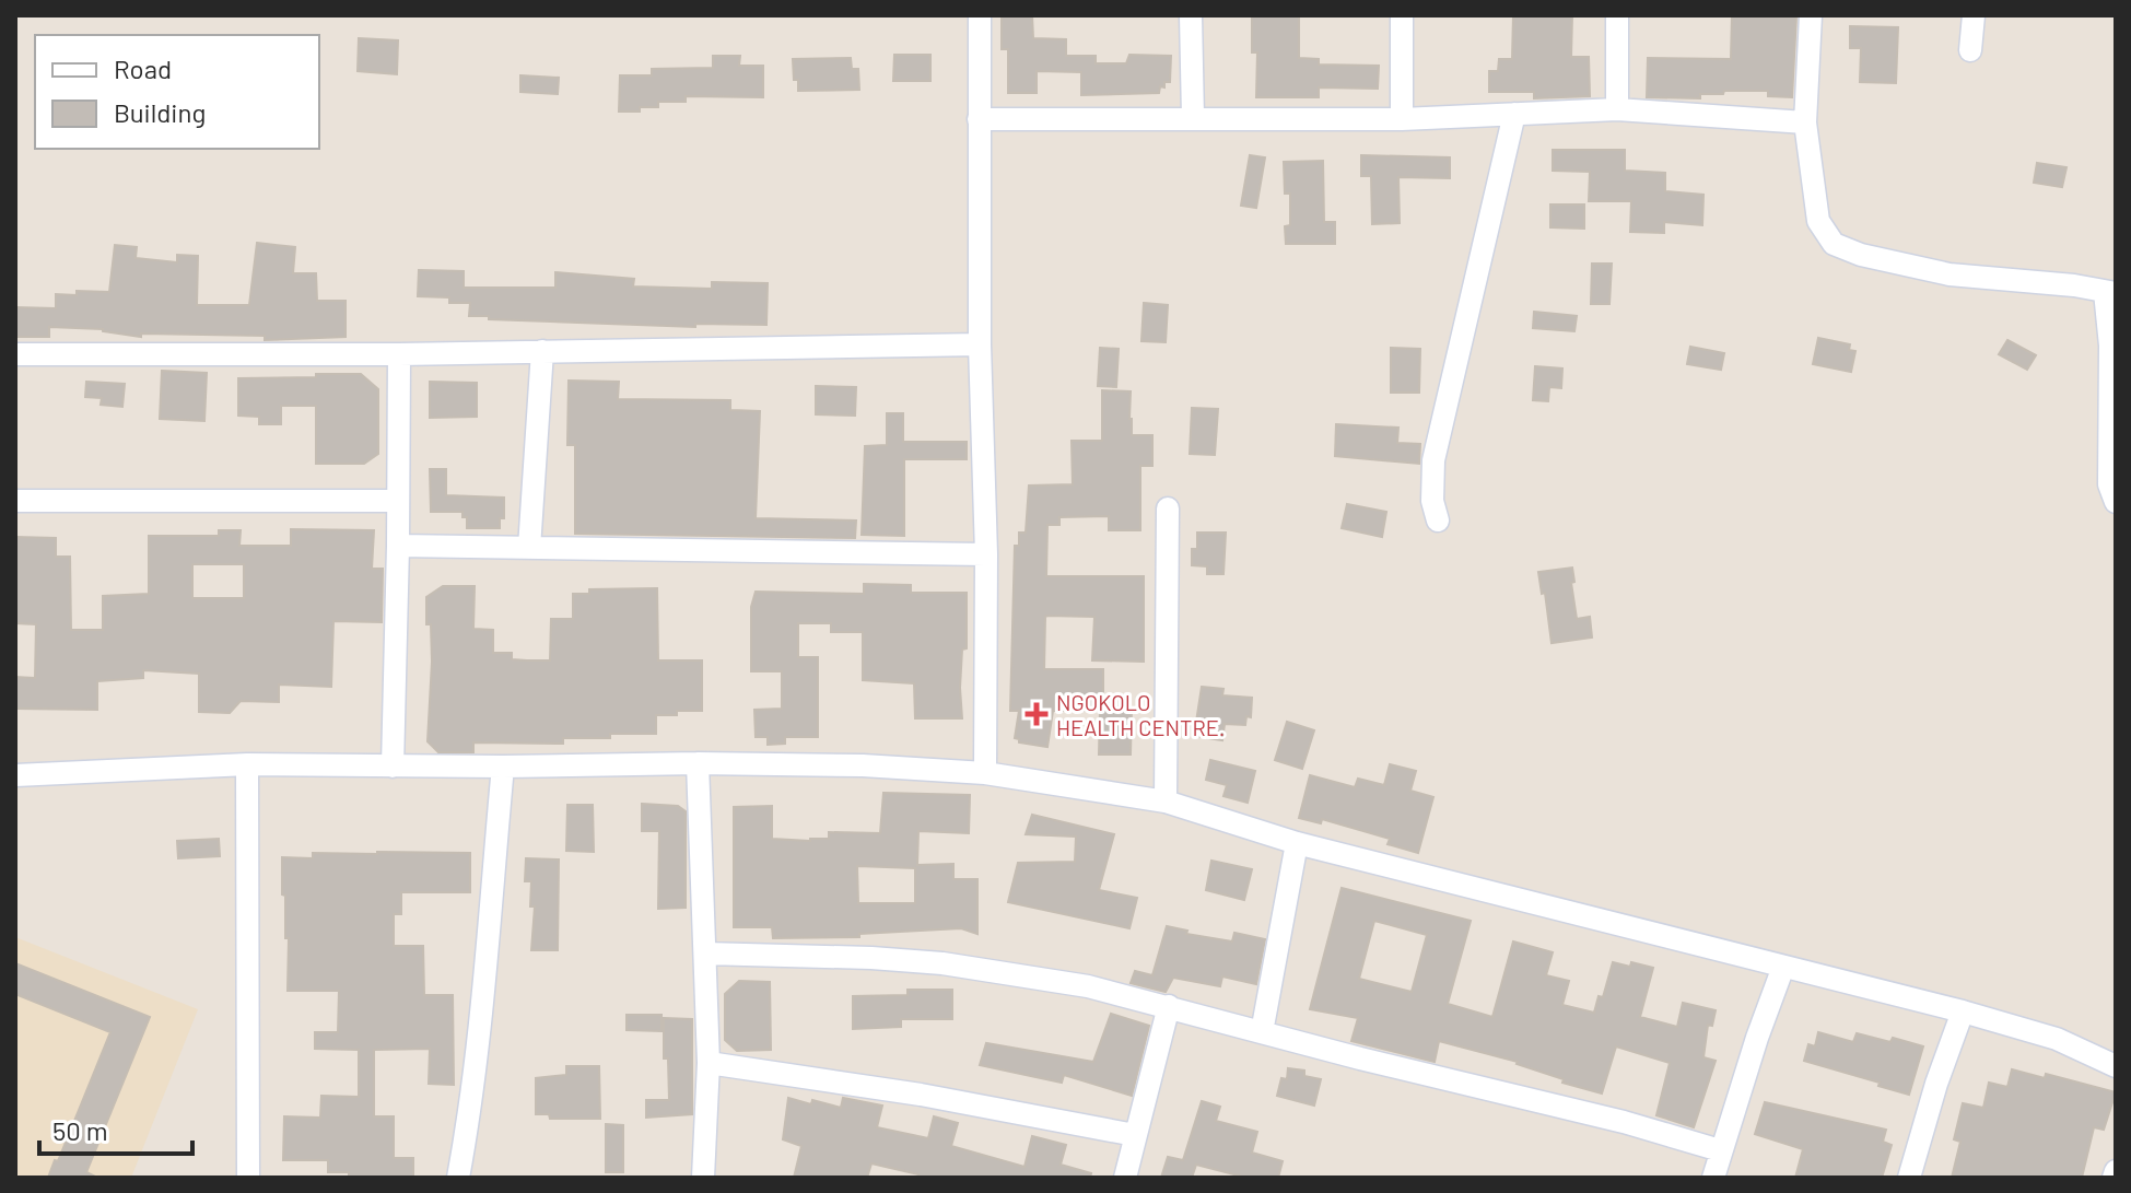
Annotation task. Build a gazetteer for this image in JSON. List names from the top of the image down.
{
  "places": {
    "health": ["NGOKOLO HEALTH CENTRE."]
  },
  "legend": ["Road", "Building"],
  "scale_bar": "50 m"
}
